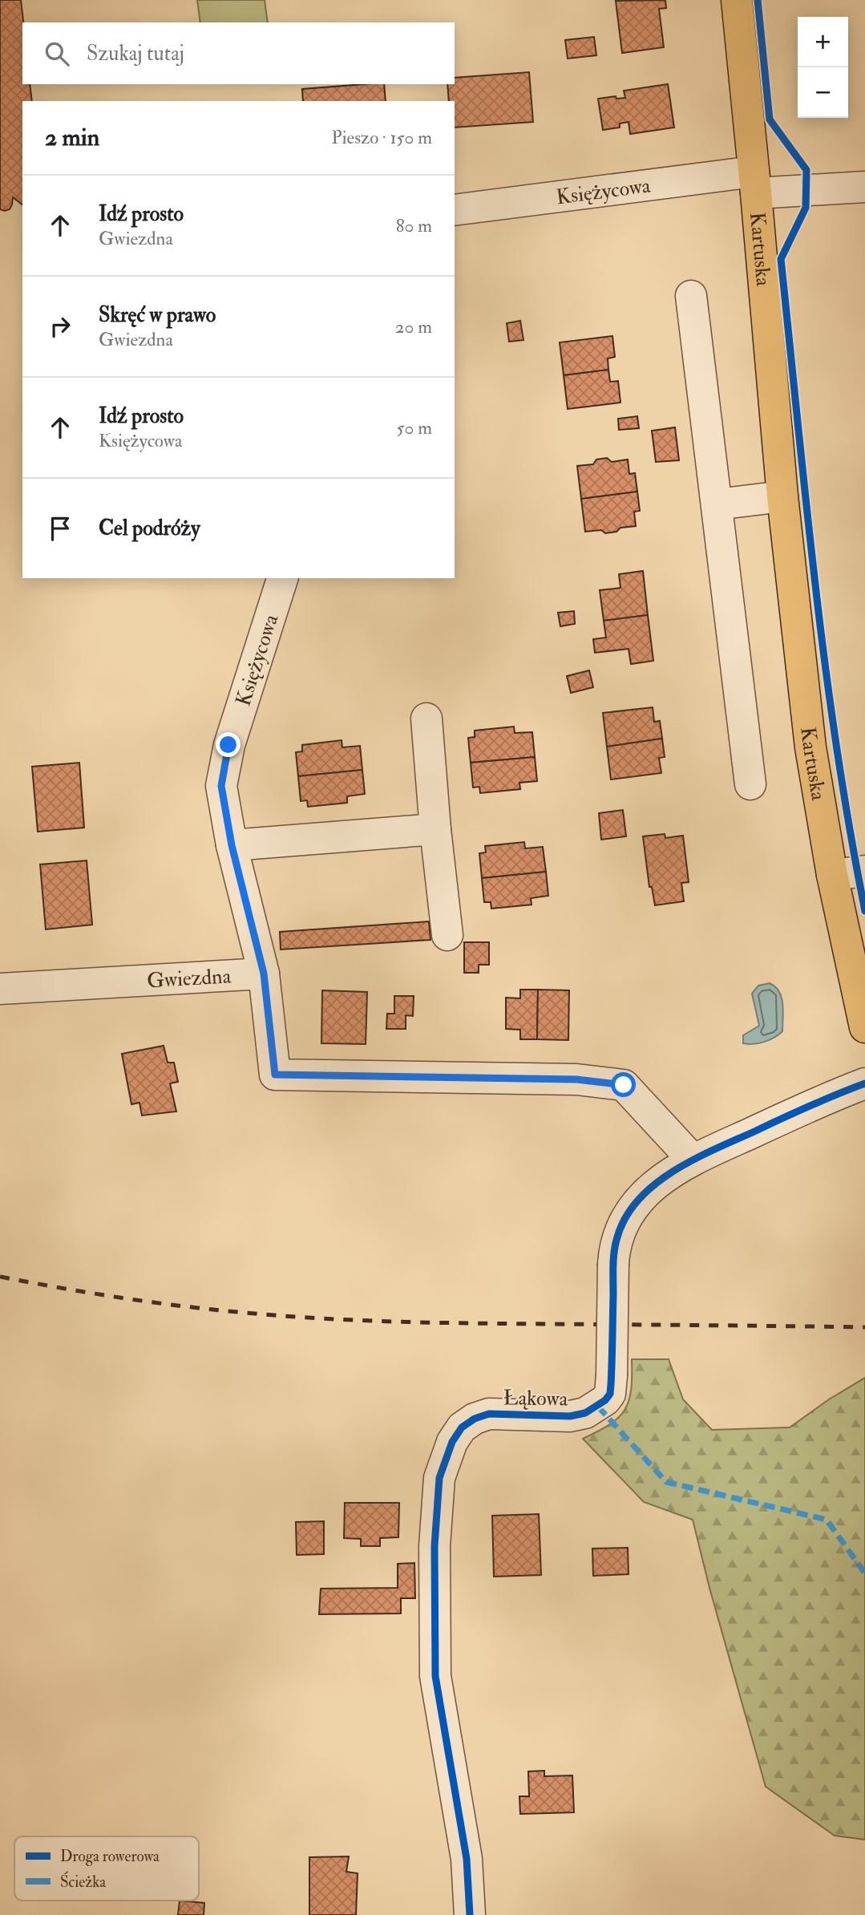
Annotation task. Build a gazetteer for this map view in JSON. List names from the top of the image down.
{
  "streets": {
    "main road": ["Kartuska"],
    "street": ["Księżycowa", "Gwiezdna", "Łąkowa"]
  },
  "crossings": [
    ["Księżycowa", "Kartuska"],
    ["Księżycowa", "Gwiezdna"]
  ],
  "legend": ["Droga rowerowa", "Ścieżka"],
  "page": {
    "map_buttons": ["+", "−"],
    "search": "Szukaj tutaj",
    "heading": ["2 min", "Pieszo · 150 m"],
    "list": [
      ["Idź prosto", "Gwiezdna", "80 m"],
      ["Skręć w prawo", "Gwiezdna", "20 m"],
      ["Idź prosto", "Księżycowa", "50 m"],
      "Cel podróży"
    ]
  }
}
